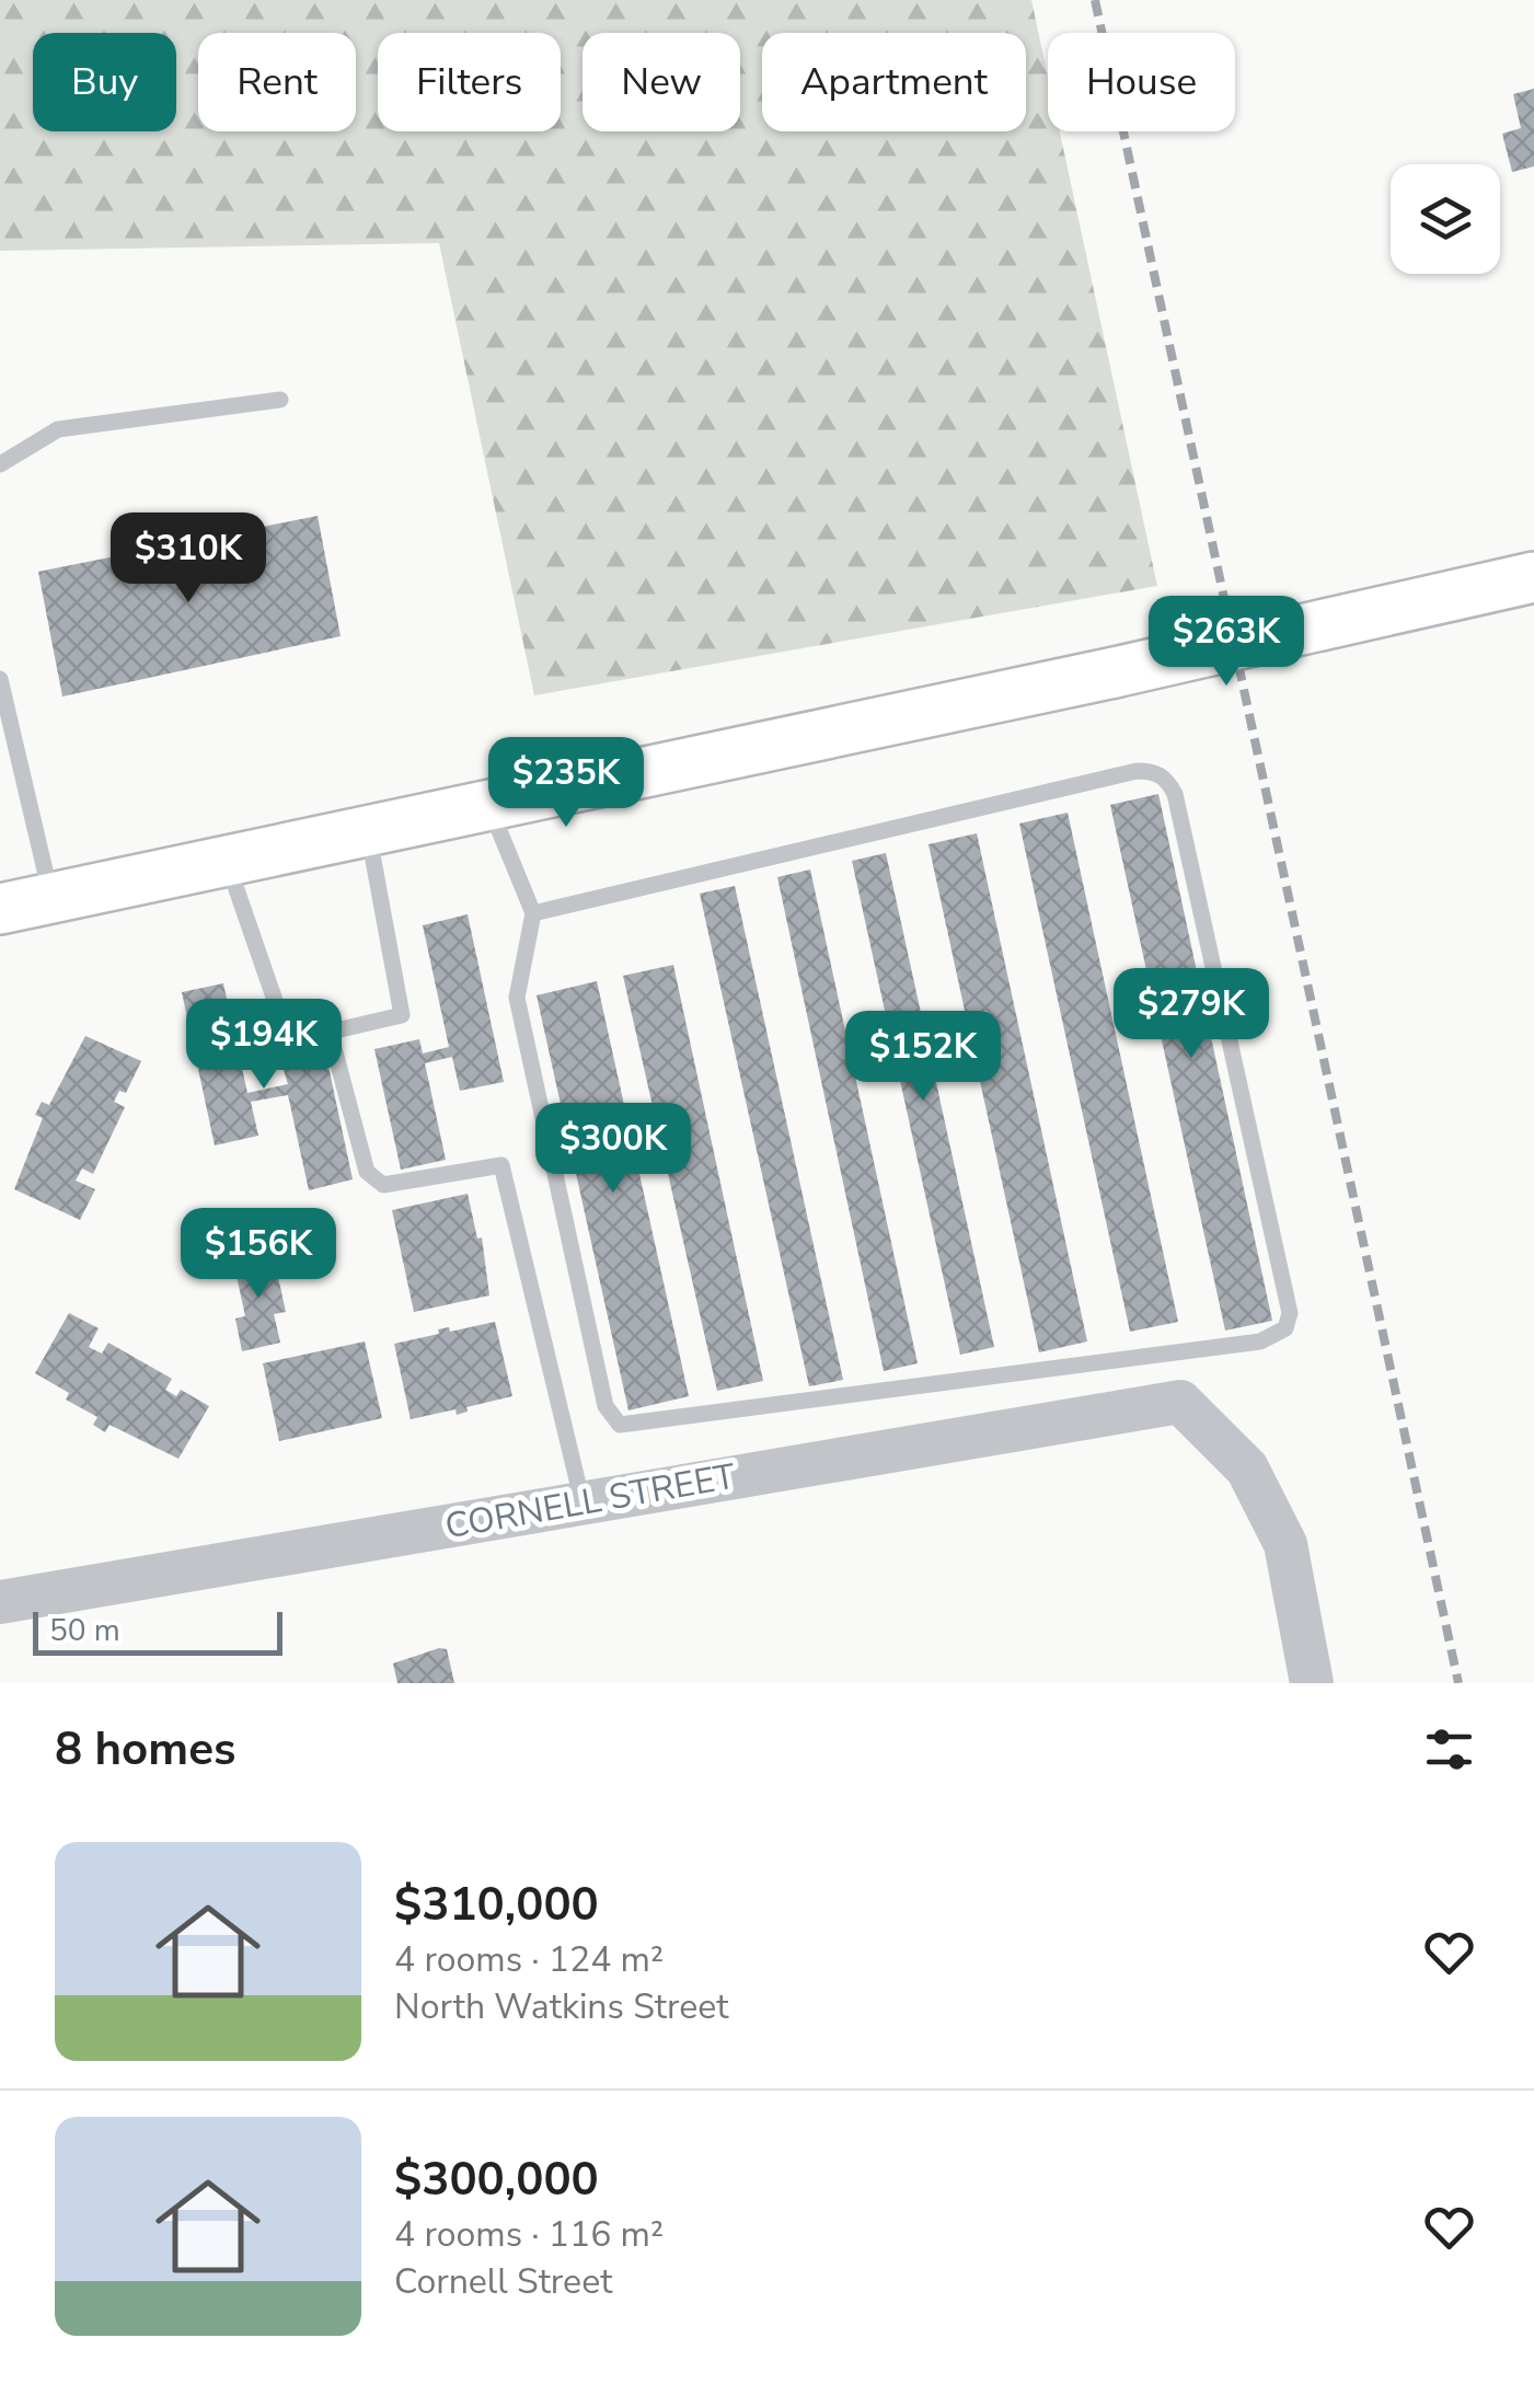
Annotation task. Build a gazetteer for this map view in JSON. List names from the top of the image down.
{
  "streets": {
    "street": ["CORNELL STREET"]
  },
  "scale_bar": "50 m",
  "page": {
    "chip": [
      "Buy",
      "Rent",
      "Filters",
      "New",
      "Apartment",
      "House"
    ],
    "price": [
      "$310K",
      "$263K",
      "$235K",
      "$279K",
      "$194K",
      "$152K",
      "$300K",
      "$156K"
    ],
    "scale": "50 m",
    "heading": "8 homes",
    "list": [
      {
        "name": "$310,000",
        "note": "4 rooms · 124 m² · North Watkins Street"
      },
      {
        "name": "$300,000",
        "note": "4 rooms · 116 m² · Cornell Street"
      }
    ]
  }
}
